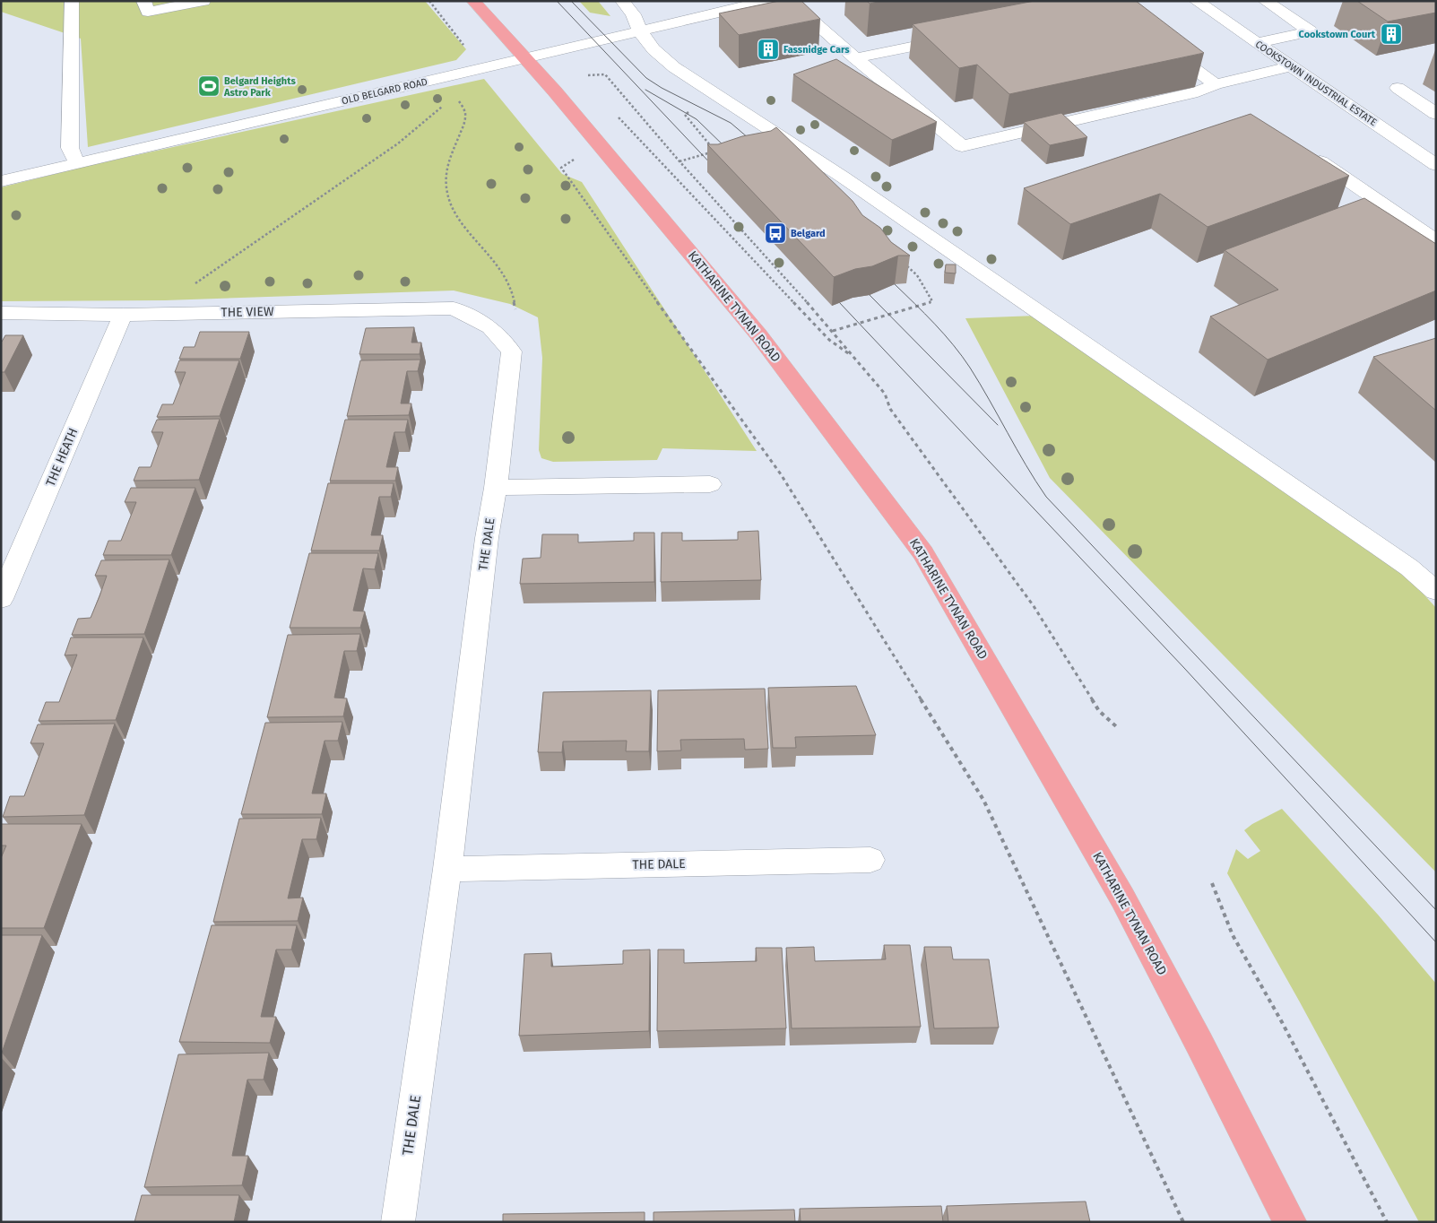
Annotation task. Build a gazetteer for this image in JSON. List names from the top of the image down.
{
  "streets": {
    "main road": ["KATHARINE TYNAN ROAD"],
    "street": [
      "COOKSTOWN INDUSTRIAL ESTATE",
      "OLD BELGARD ROAD",
      "THE VIEW",
      "THE HEATH",
      "THE DALE"
    ]
  },
  "crossings": [
    ["OLD BELGARD ROAD", "KATHARINE TYNAN ROAD"],
    ["THE VIEW", "THE HEATH"],
    ["THE VIEW", "THE DALE"]
  ],
  "places": {
    "building": ["Cookstown Court", "Fassnidge Cars"],
    "sports": ["Belgard Heights Astro Park"],
    "bus stop": ["Belgard"]
  }
}
